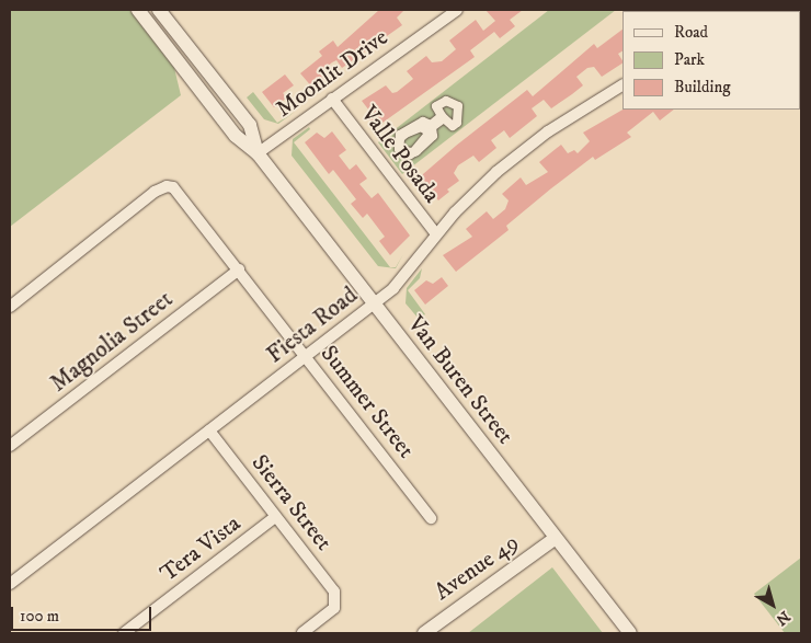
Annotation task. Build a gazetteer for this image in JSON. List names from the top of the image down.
{
  "streets": {
    "street": [
      "Moonlit Drive",
      "Valle Posada",
      "Fiesta Road",
      "Magnolia Street",
      "Van Buren Street",
      "Summer Street",
      "Sierra Street",
      "Tera Vista",
      "Avenue 49"
    ]
  },
  "crossings": [
    ["Moonlit Drive", "Valle Posada"],
    ["Moonlit Drive", "Van Buren Street"],
    ["Valle Posada", "Fiesta Road"],
    ["Fiesta Road", "Van Buren Street"],
    ["Fiesta Road", "Summer Street"],
    ["Fiesta Road", "Sierra Street"],
    ["Magnolia Street", "Summer Street"],
    ["Van Buren Street", "Avenue 49"],
    ["Sierra Street", "Tera Vista"]
  ],
  "legend": ["Road", "Park", "Building"],
  "scale_bar": "100 m",
  "north": "bottom right"
}
